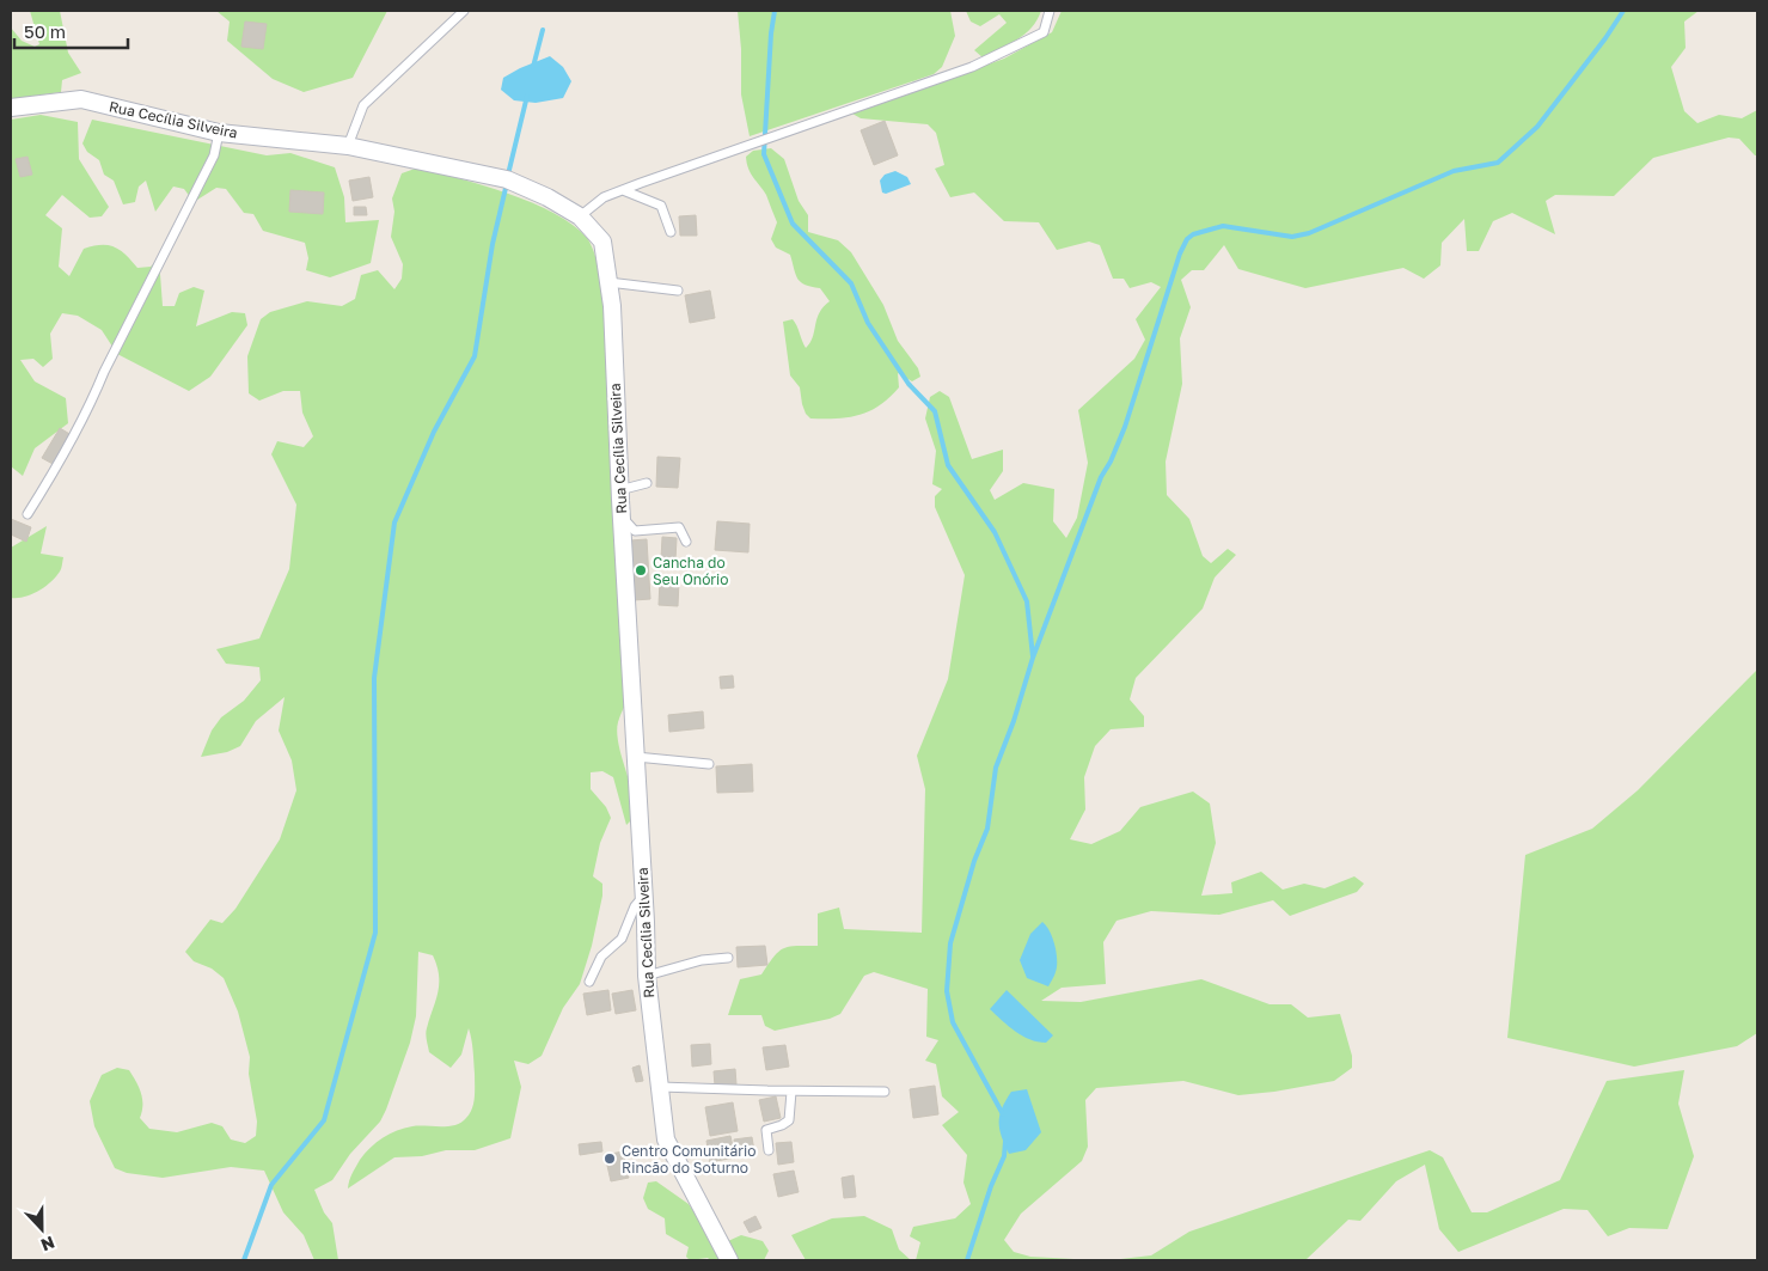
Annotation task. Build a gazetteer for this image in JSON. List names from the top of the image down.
{
  "streets": {
    "street": ["Rua Cecília Silveira"]
  },
  "places": ["Cancha do Seu Onório", "Centro Comunitário Rincão do Soturno"],
  "scale_bar": "50 m",
  "north": "bottom"
}
